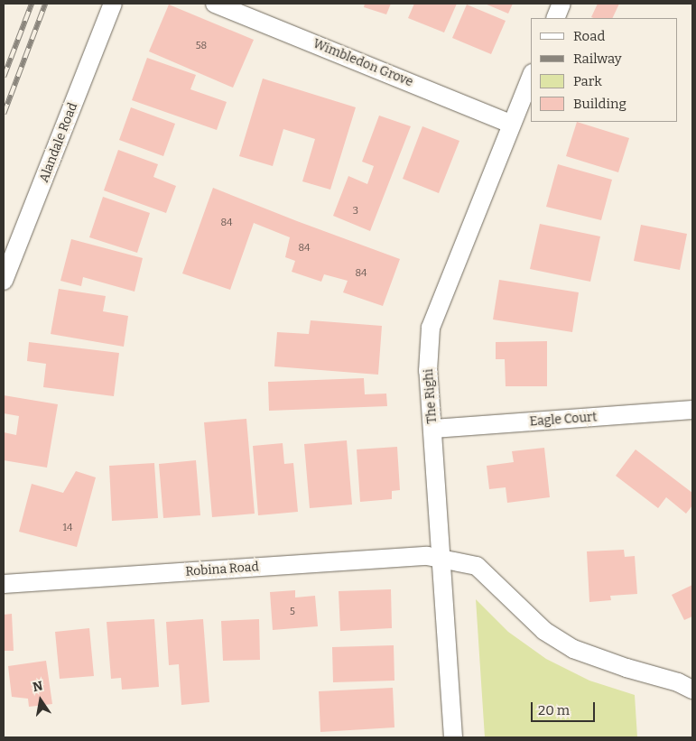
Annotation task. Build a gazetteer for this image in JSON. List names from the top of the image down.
{
  "streets": {
    "street": [
      "Wimbledon Grove",
      "Alandale Road",
      "The Righi",
      "Eagle Court",
      "Robina Road"
    ]
  },
  "crossings": [
    ["Wimbledon Grove", "The Righi"],
    ["The Righi", "Eagle Court"],
    ["The Righi", "Robina Road"]
  ],
  "house_numbers": [
    "58",
    "3",
    "84",
    "84",
    "84",
    "14",
    "5"
  ],
  "legend": [
    "Road",
    "Railway",
    "Park",
    "Building"
  ],
  "scale_bar": "20 m",
  "north": "top"
}
